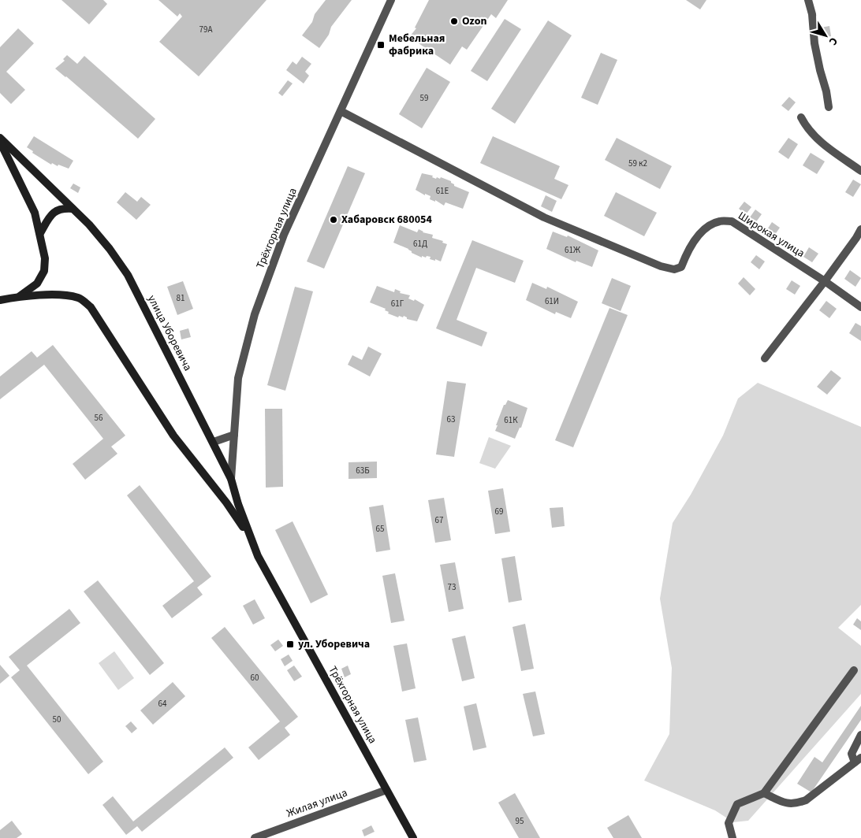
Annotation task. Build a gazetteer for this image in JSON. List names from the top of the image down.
{
  "streets": {
    "main road": ["Трёхгорная улица", "улица Уборевича"],
    "street": ["Широкая улица", "Жилая улица"]
  },
  "crossings": [
    ["Трёхгорная улица", "Широкая улица"],
    ["Трёхгорная улица", "улица Уборевича"],
    ["Трёхгорная улица", "Жилая улица"]
  ],
  "places": {
    "other": ["Ozon", "Хабаровск 680054"],
    "transit": ["Мебельная фабрика", "ул. Уборевича"]
  },
  "house_numbers": [
    "79А",
    "59",
    "59 к2",
    "61Е",
    "61Д",
    "61Ж",
    "81",
    "61И",
    "61Г",
    "56",
    "63",
    "61К",
    "63Б",
    "69",
    "67",
    "65",
    "73",
    "60",
    "64",
    "50",
    "95"
  ],
  "north": "bottom right"
}
